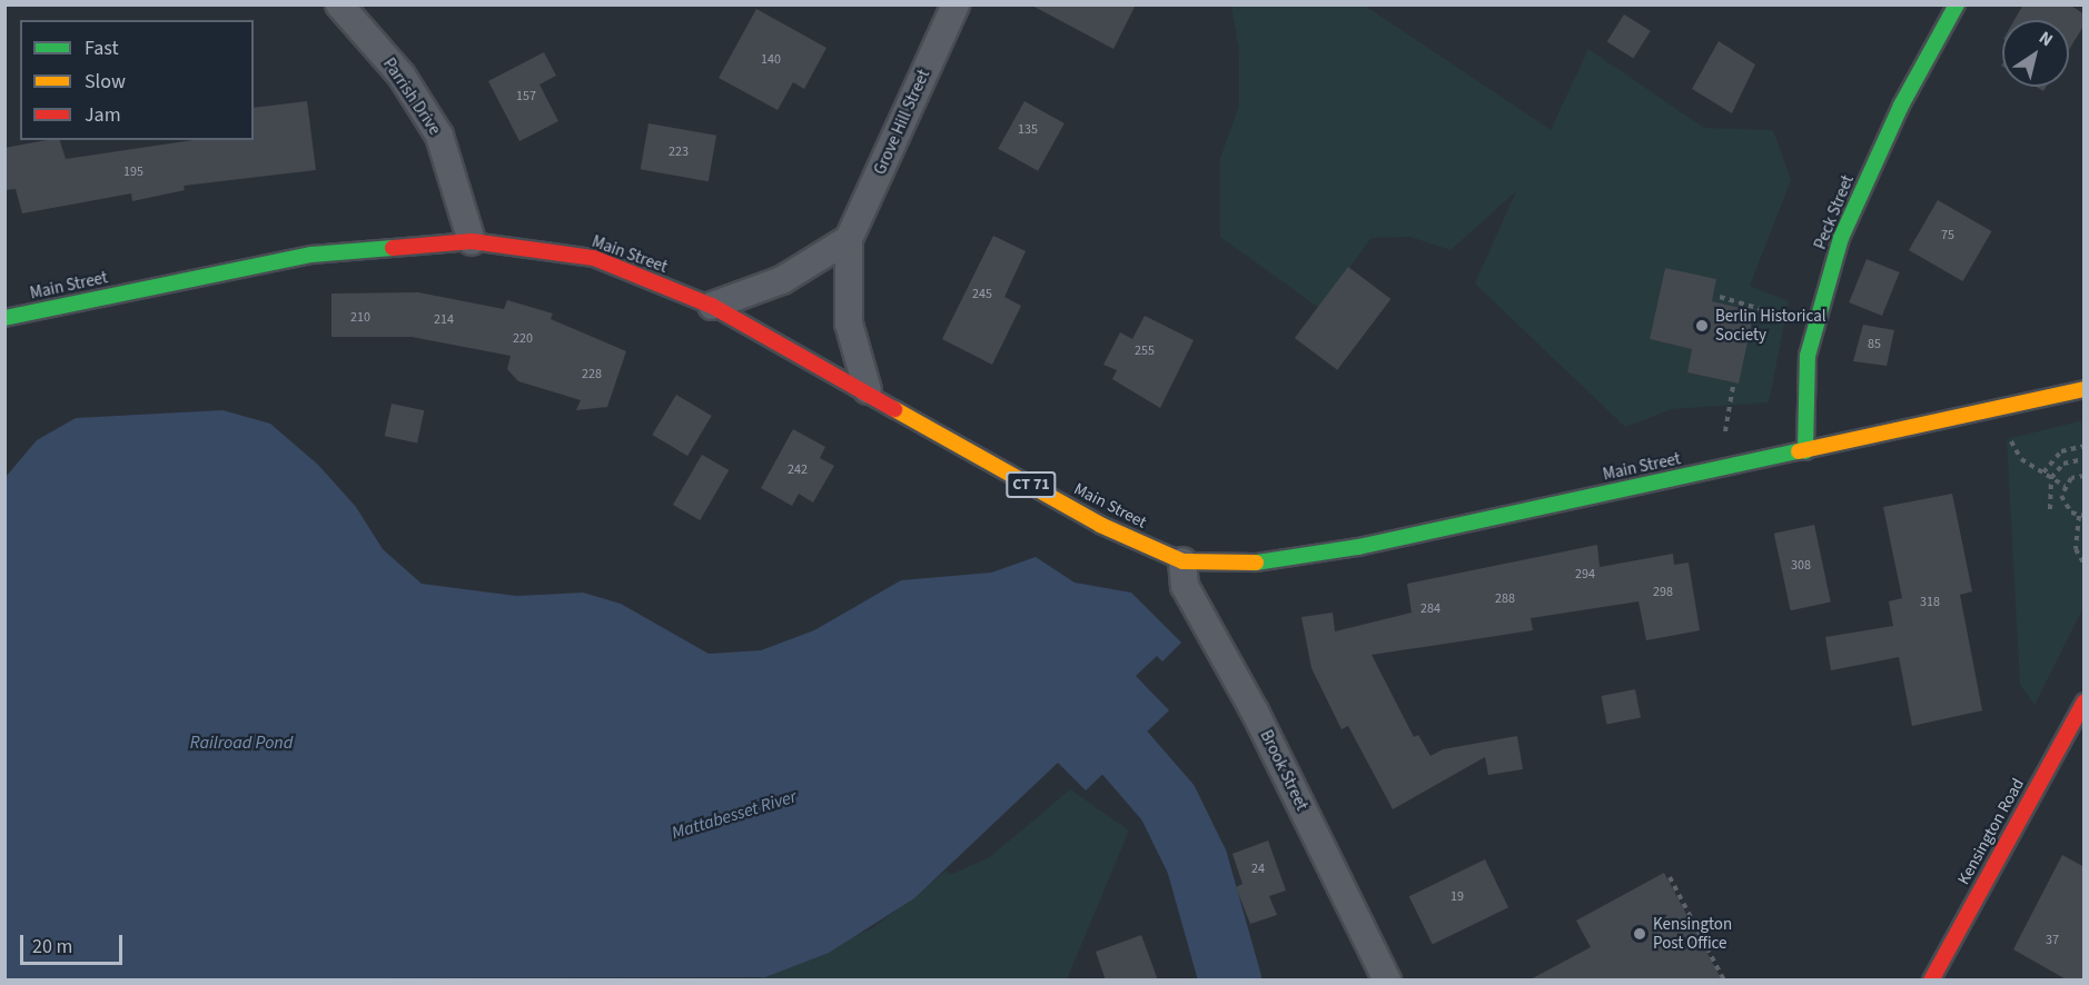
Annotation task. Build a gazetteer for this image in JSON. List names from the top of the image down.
{
  "streets": {
    "main road": [
      "Peck Street",
      "Main Street",
      "CT 71",
      "Kensington Road"
    ],
    "street": ["Parrish Drive", "Grove Hill Street", "Brook Street"]
  },
  "crossings": [
    ["Parrish Drive", "Main Street"],
    ["Grove Hill Street", "Main Street"],
    ["Peck Street", "Main Street"],
    ["Main Street", "Brook Street"]
  ],
  "water": ["Railroad Pond", "Mattabesset River"],
  "places": ["Berlin Historical Society", "Kensington Post Office"],
  "house_numbers": [
    "140",
    "157",
    "135",
    "223",
    "195",
    "75",
    "245",
    "210",
    "214",
    "220",
    "85",
    "255",
    "228",
    "242",
    "308",
    "294",
    "298",
    "288",
    "318",
    "284",
    "24",
    "19",
    "37"
  ],
  "legend": ["Fast", "Slow", "Jam"],
  "scale_bar": "20 m",
  "north": "top right"
}
